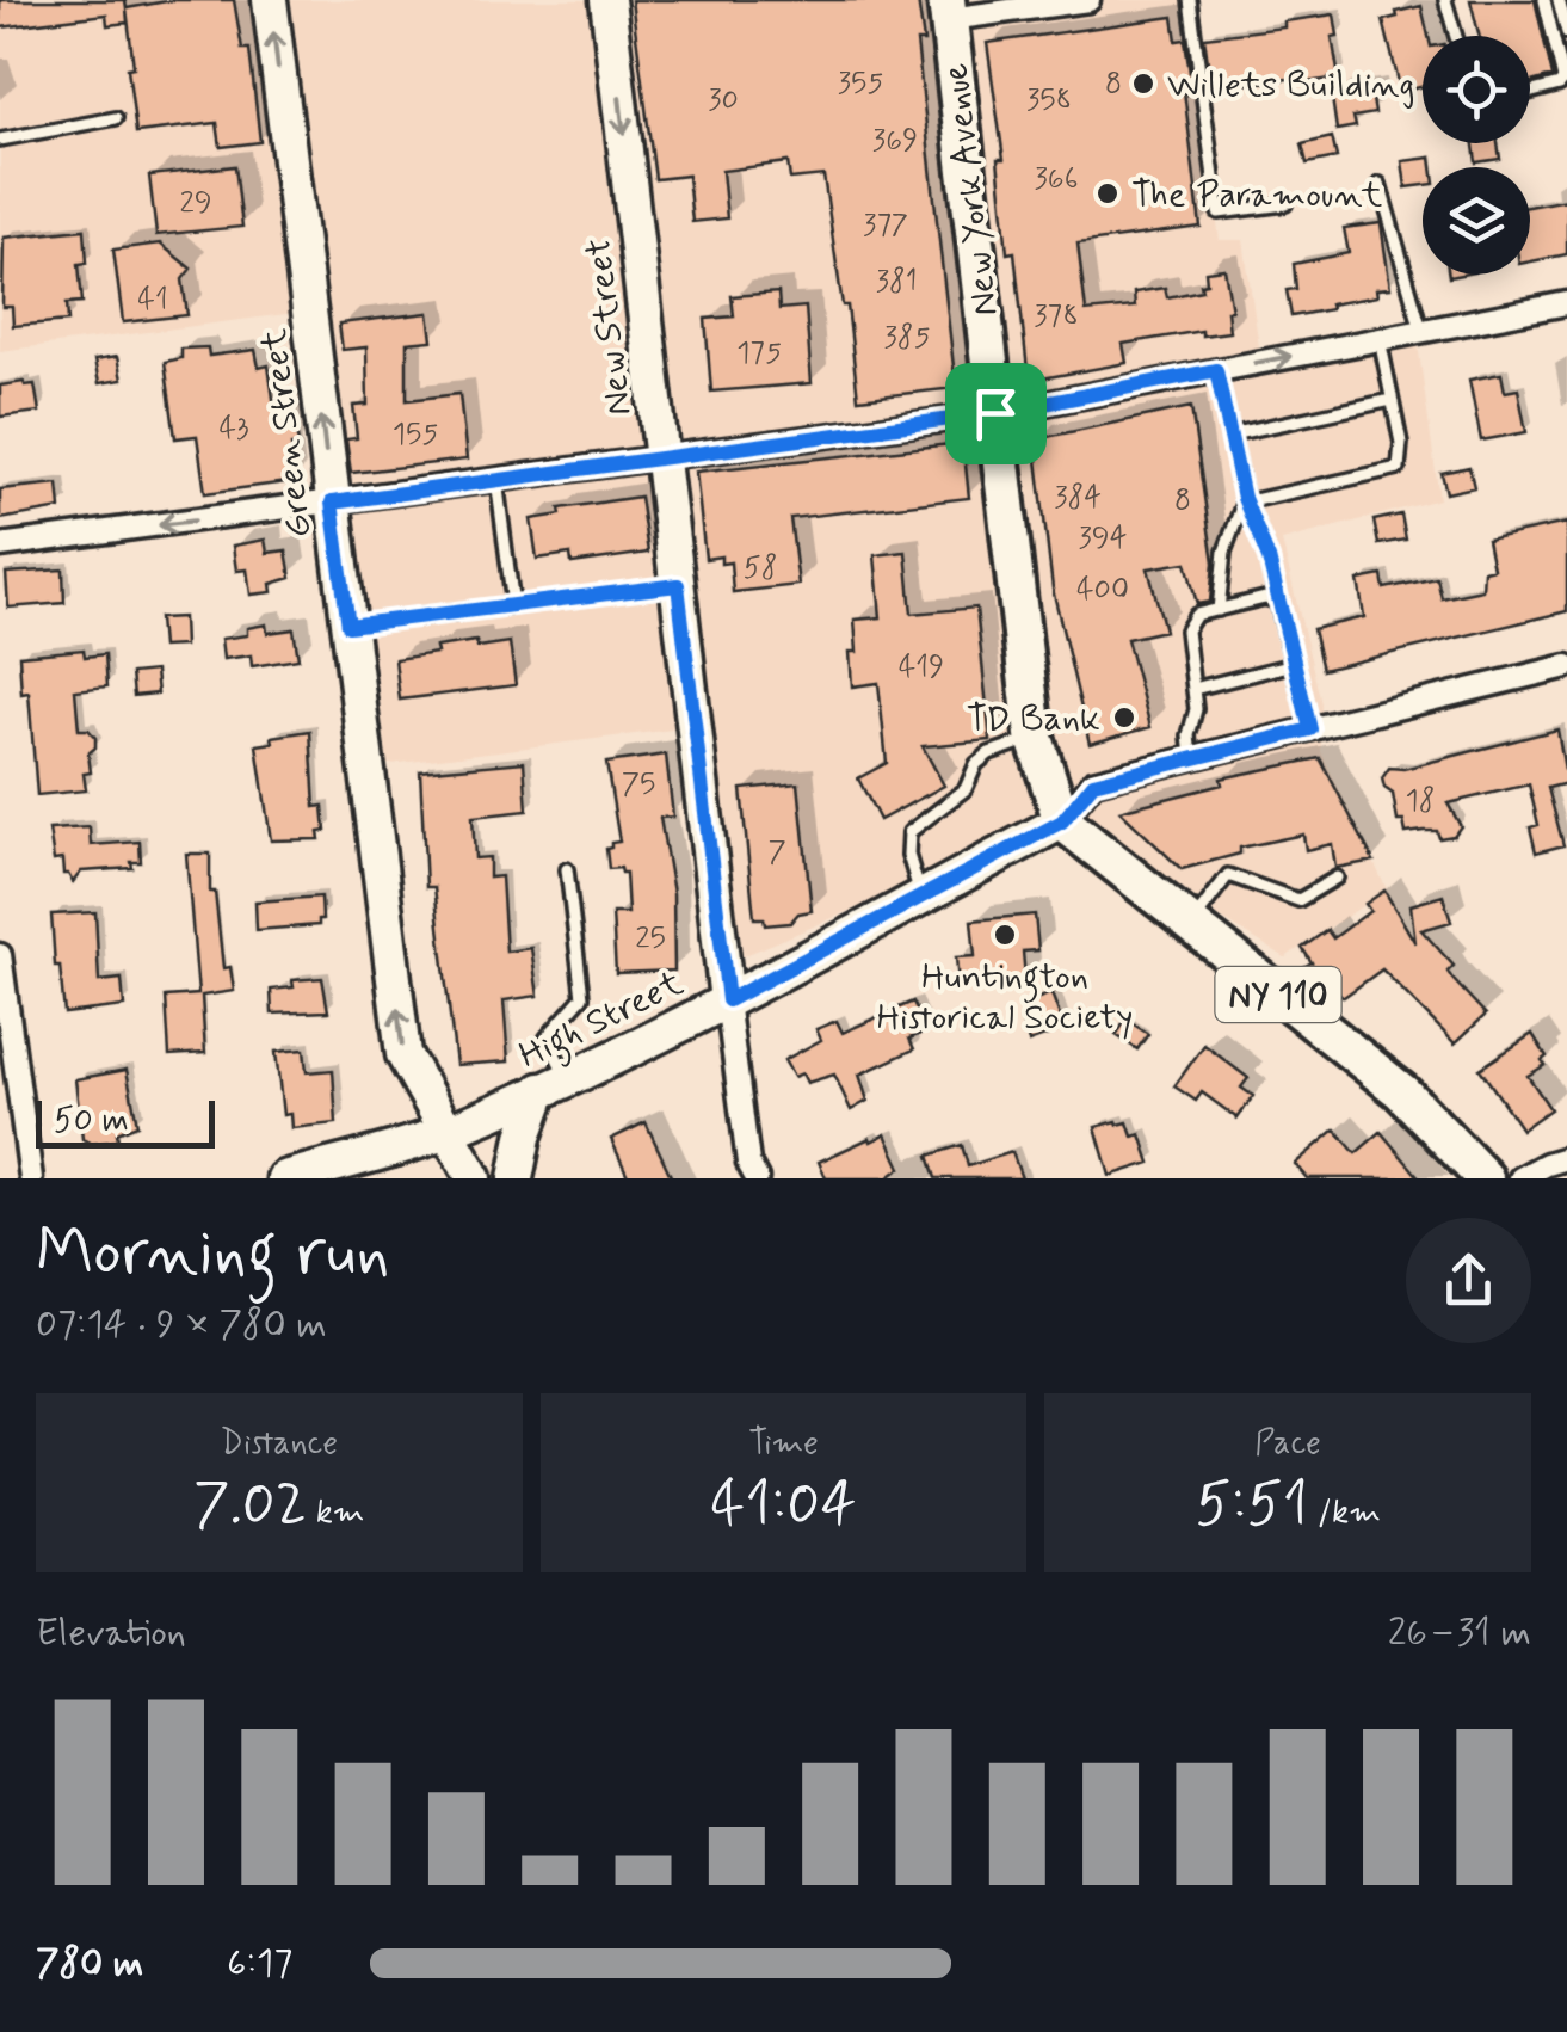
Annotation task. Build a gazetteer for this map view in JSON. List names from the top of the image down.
{
  "streets": {
    "main road": ["New York Avenue", "NY 110"],
    "street": ["New Street", "Green Street", "High Street"]
  },
  "crossings": [
    ["New York Avenue", "NY 110"],
    ["New York Avenue", "High Street"],
    ["New Street", "High Street"],
    ["Green Street", "High Street"],
    ["NY 110", "High Street"]
  ],
  "one_way": ["New Street", "Green Street"],
  "places": [
    "Willets Building",
    "The Paramount",
    "TD Bank",
    "Huntington Historical Society"
  ],
  "house_numbers": [
    "355",
    "8",
    "30",
    "358",
    "369",
    "366",
    "29",
    "377",
    "381",
    "41",
    "378",
    "385",
    "175",
    "43",
    "155",
    "384",
    "8",
    "394",
    "58",
    "400",
    "419",
    "75",
    "18",
    "7",
    "25"
  ],
  "scale_bar": "50 m",
  "page": {
    "scale": "50 m",
    "heading": ["Morning run", "07:14 · 9 × 780 m"],
    "stats": [
      ["Distance", "7.02 km"],
      ["Time", "41:04"],
      ["Pace", "5:51 /km"]
    ],
    "chart": ["Elevation", "26–31 m"],
    "list": [
      {
        "name": "780 m",
        "note": "6:17"
      }
    ]
  }
}
